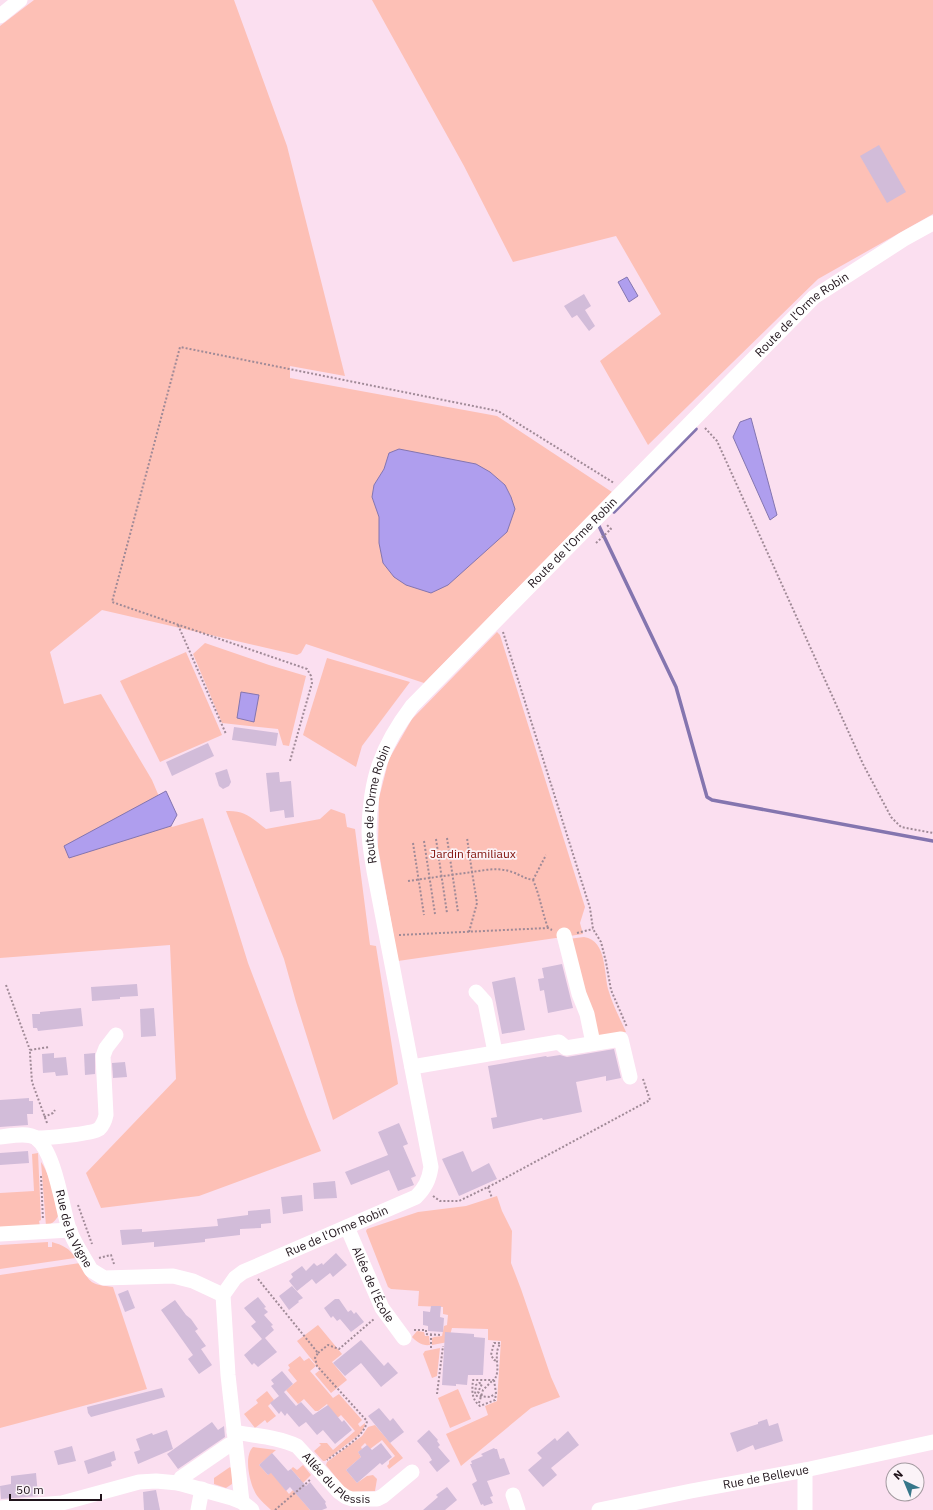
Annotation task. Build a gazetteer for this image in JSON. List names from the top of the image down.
{
  "streets": {
    "street": [
      "Route de l'Orme Robin",
      "Rue de la Vigne",
      "Rue de l'Orme Robin",
      "Allée de l'École",
      "Allée du Plessis",
      "Rue de Bellevue"
    ]
  },
  "crossings": [
    ["Rue de la Vigne", "Rue de l'Orme Robin"],
    ["Rue de l'Orme Robin", "Allée de l'École"]
  ],
  "parks": ["Jardin familiaux"],
  "scale_bar": "50 m",
  "north": "top left"
}
